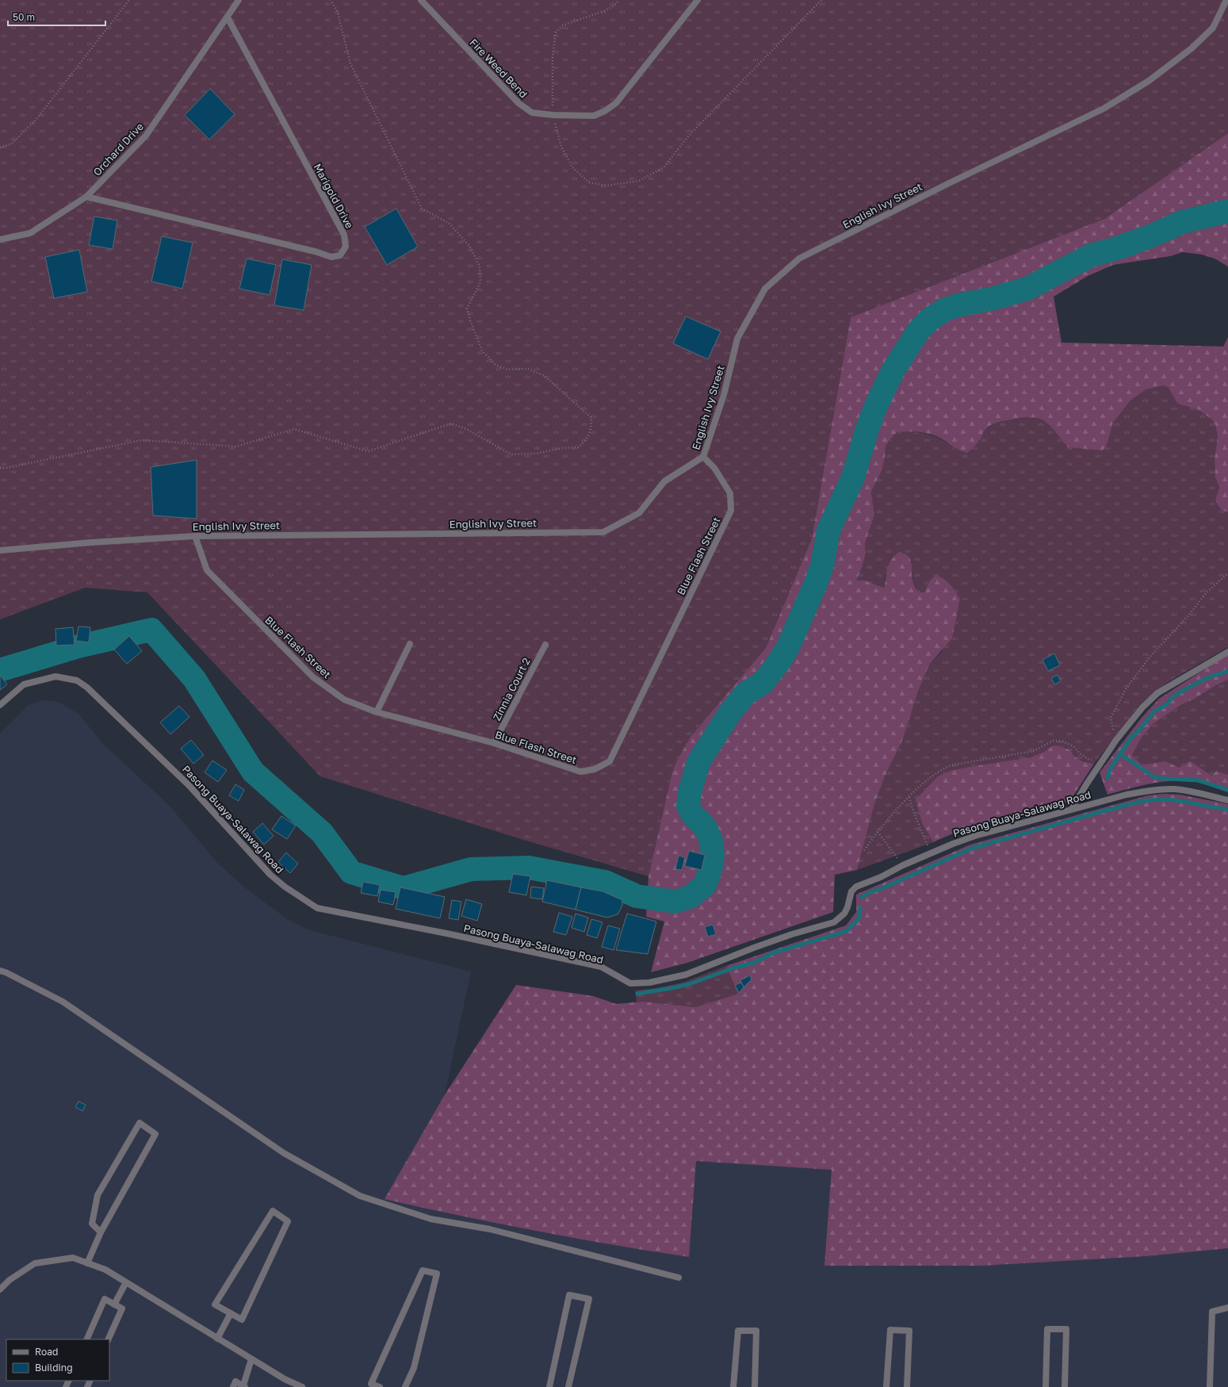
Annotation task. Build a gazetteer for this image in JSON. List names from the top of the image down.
{
  "streets": {
    "street": [
      "Fire Weed Bend",
      "Orchard Drive",
      "Marigold Drive",
      "English Ivy Street",
      "Blue Flash Street",
      "Zinnia Court 2",
      "Pasong Buaya-Salawag Road"
    ]
  },
  "crossings": [
    ["Orchard Drive", "Marigold Drive"],
    ["English Ivy Street", "Blue Flash Street"],
    ["Blue Flash Street", "Zinnia Court 2"]
  ],
  "legend": ["Road", "Building"],
  "scale_bar": "50 m"
}
